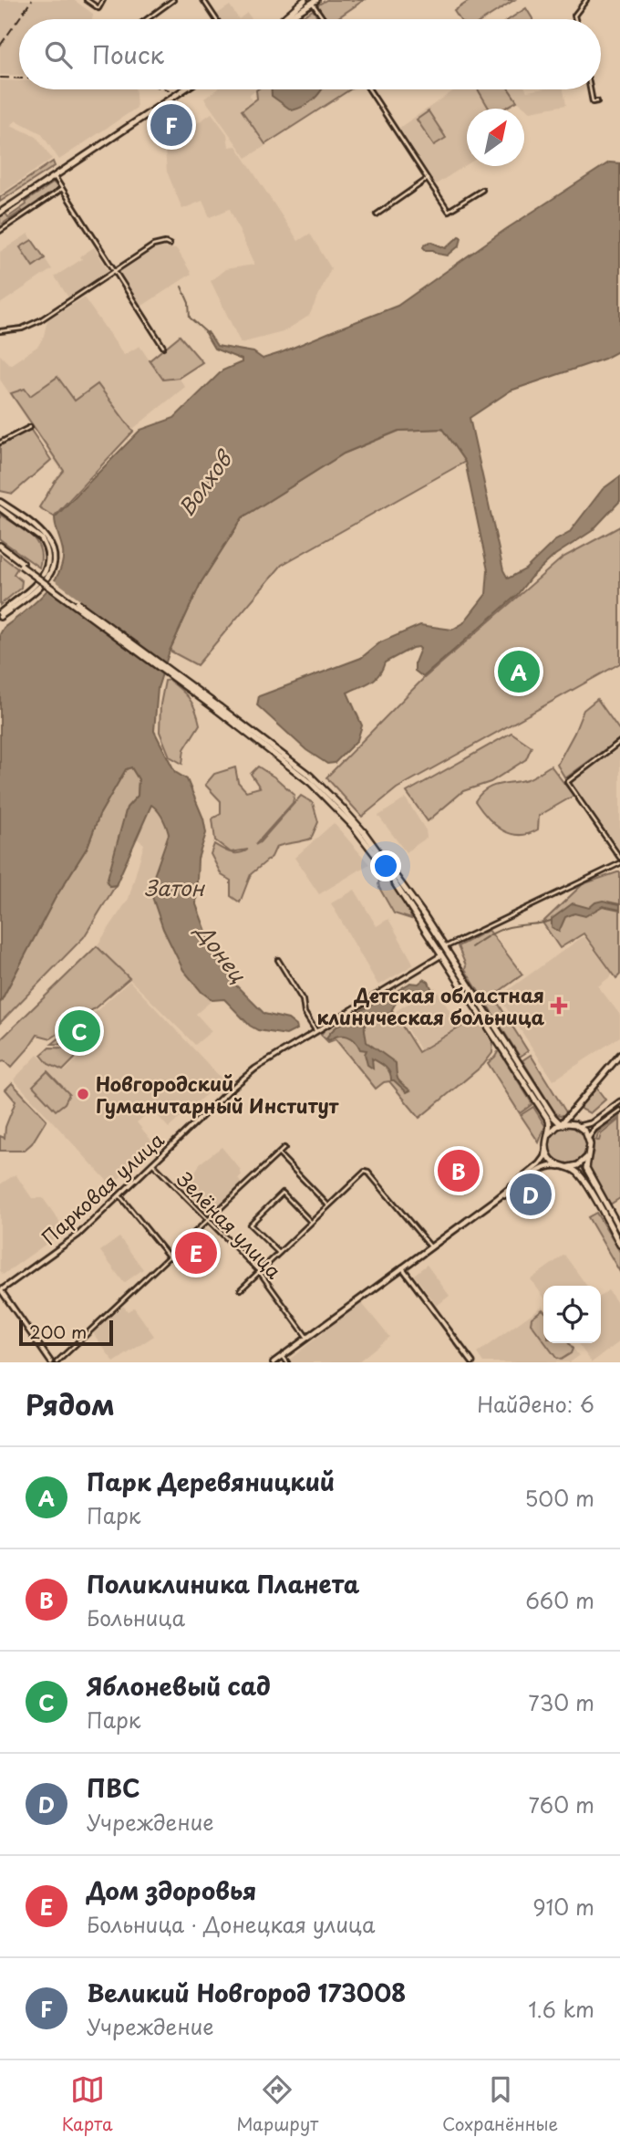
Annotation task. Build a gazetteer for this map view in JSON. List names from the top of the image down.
{
  "streets": {
    "street": ["Парковая улица", "Зелёная улица"]
  },
  "crossings": [
    ["Парковая улица", "Зелёная улица"]
  ],
  "water": ["Волхов", "Затон", "Донец"],
  "places": {
    "health": ["Детская областная клиническая больница"],
    "other": ["Новгородский Гуманитарный Институт"]
  },
  "scale_bar": "200 m",
  "north": "top right",
  "page": {
    "search": "Поиск",
    "pins": [
      "F",
      "A",
      "C",
      "B",
      "D",
      "E"
    ],
    "scale": "200 m",
    "heading": ["Рядом", "Найдено: 6"],
    "list": [
      {
        "mark": "A",
        "name": "Парк Деревяницкий",
        "note": "Парк",
        "value": "500 m"
      },
      {
        "mark": "B",
        "name": "Поликлиника Планета",
        "note": "Больница",
        "value": "660 m"
      },
      {
        "mark": "C",
        "name": "Яблоневый сад",
        "note": "Парк",
        "value": "730 m"
      },
      {
        "mark": "D",
        "name": "ПВС",
        "note": "Учреждение",
        "value": "760 m"
      },
      {
        "mark": "E",
        "name": "Дом здоровья",
        "note": "Больница · Донецкая улица",
        "value": "910 m"
      },
      {
        "mark": "F",
        "name": "Великий Новгород 173008",
        "note": "Учреждение",
        "value": "1.6 km"
      }
    ],
    "nav": ["Карта", "Маршрут", "Сохранённые"]
  }
}
